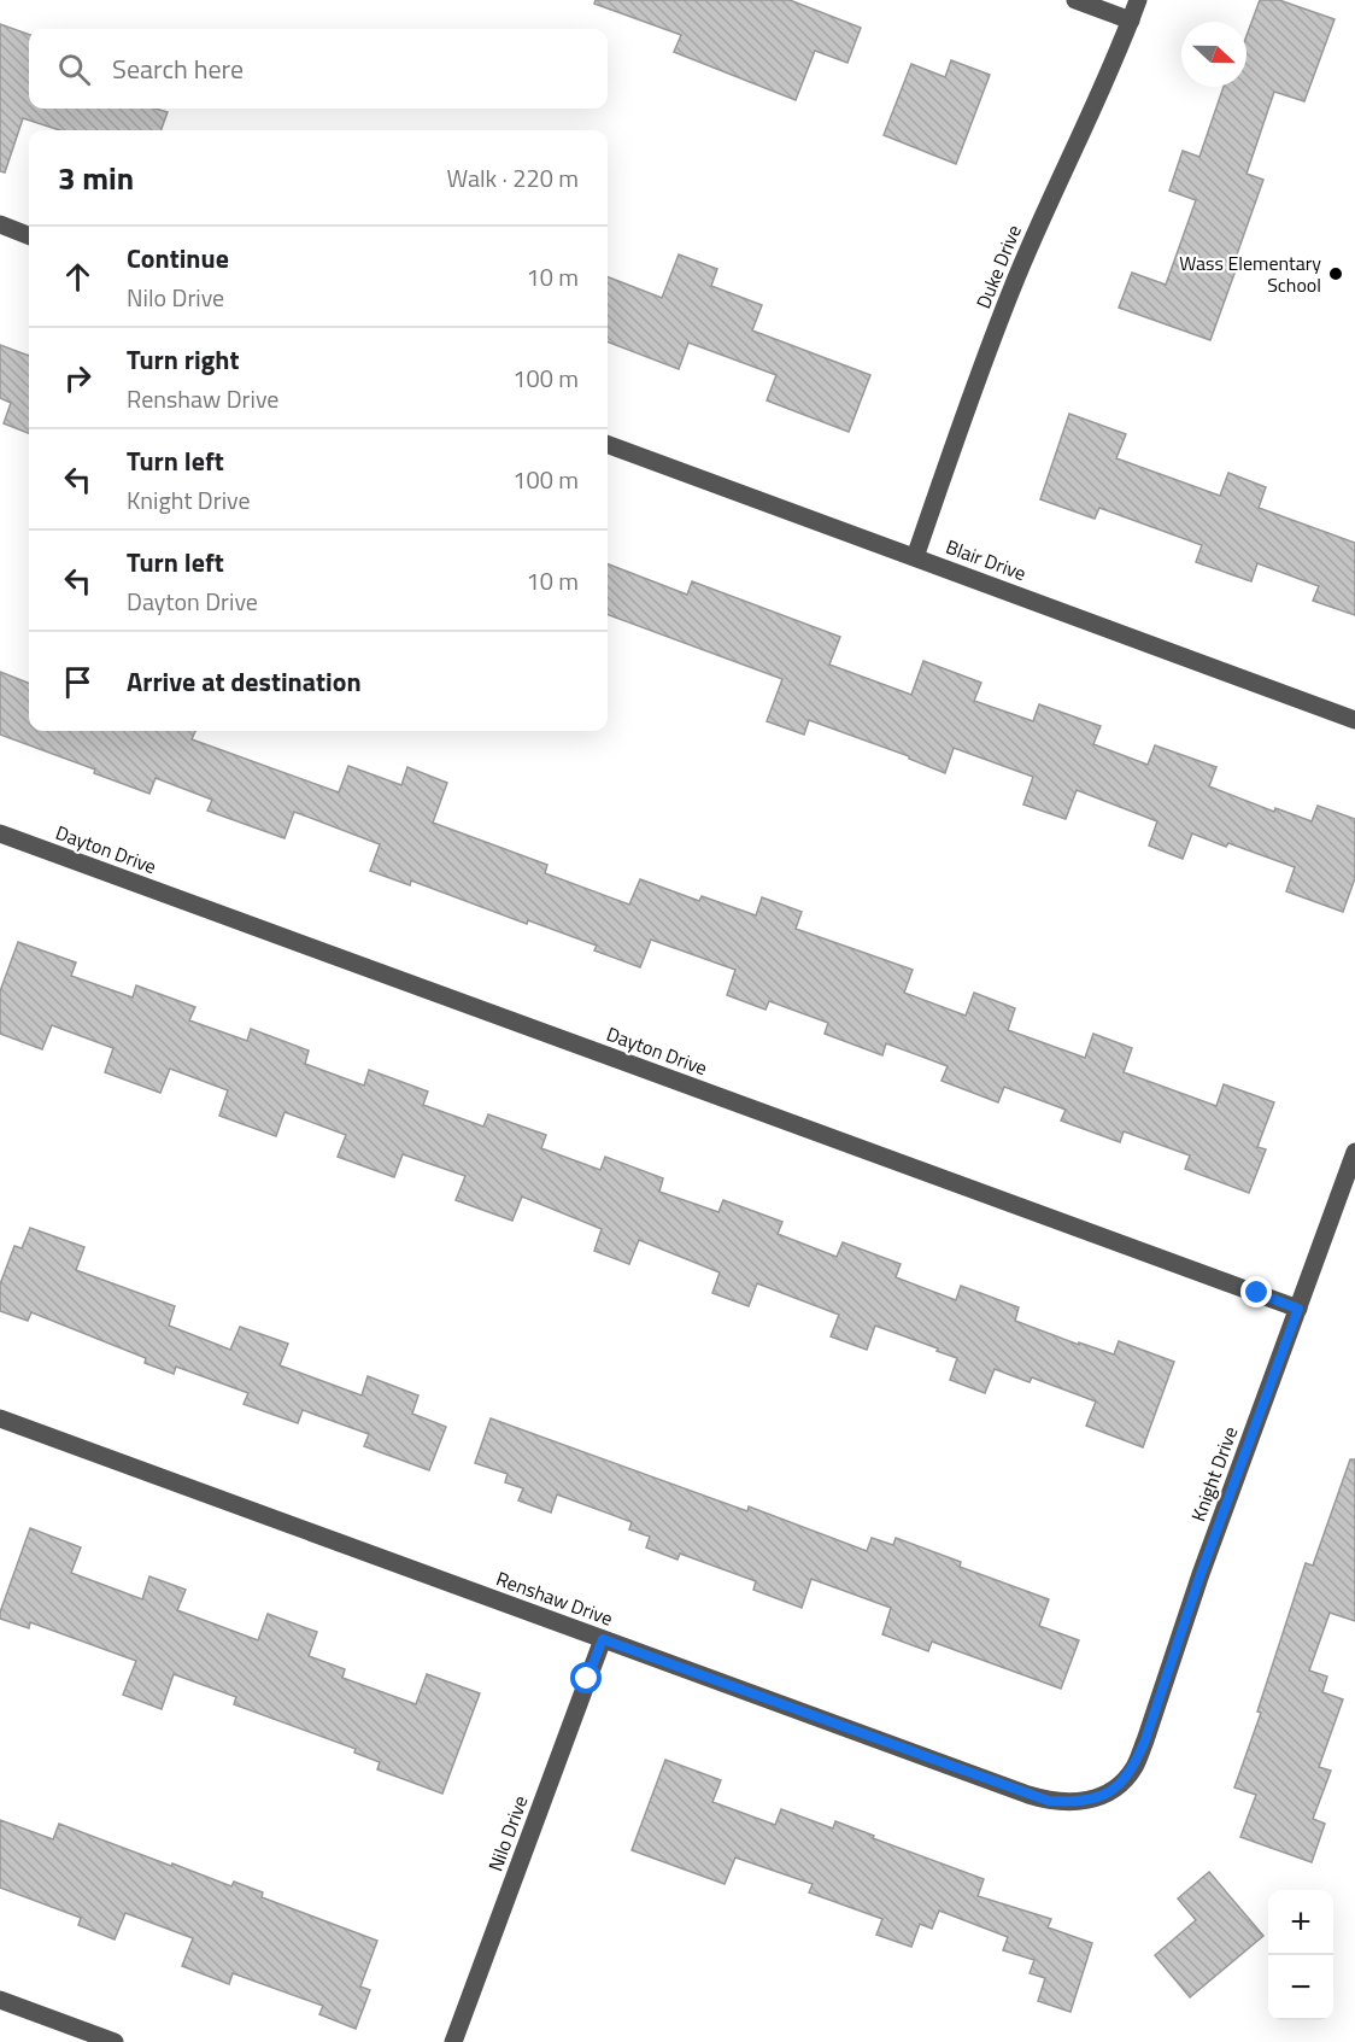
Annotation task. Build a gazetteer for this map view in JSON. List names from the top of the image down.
{
  "streets": {
    "street": [
      "Duke Drive",
      "Blair Drive",
      "Dayton Drive",
      "Knight Drive",
      "Renshaw Drive",
      "Nilo Drive"
    ]
  },
  "crossings": [
    ["Duke Drive", "Blair Drive"],
    ["Dayton Drive", "Knight Drive"],
    ["Knight Drive", "Renshaw Drive"],
    ["Renshaw Drive", "Nilo Drive"]
  ],
  "places": ["Wass Elementary School"],
  "north": "right",
  "page": {
    "search": "Search here",
    "heading": ["3 min", "Walk · 220 m"],
    "list": [
      ["Continue", "Nilo Drive", "10 m"],
      ["Turn right", "Renshaw Drive", "100 m"],
      ["Turn left", "Knight Drive", "100 m"],
      ["Turn left", "Dayton Drive", "10 m"],
      "Arrive at destination"
    ],
    "map_buttons": ["+", "−"]
  }
}
